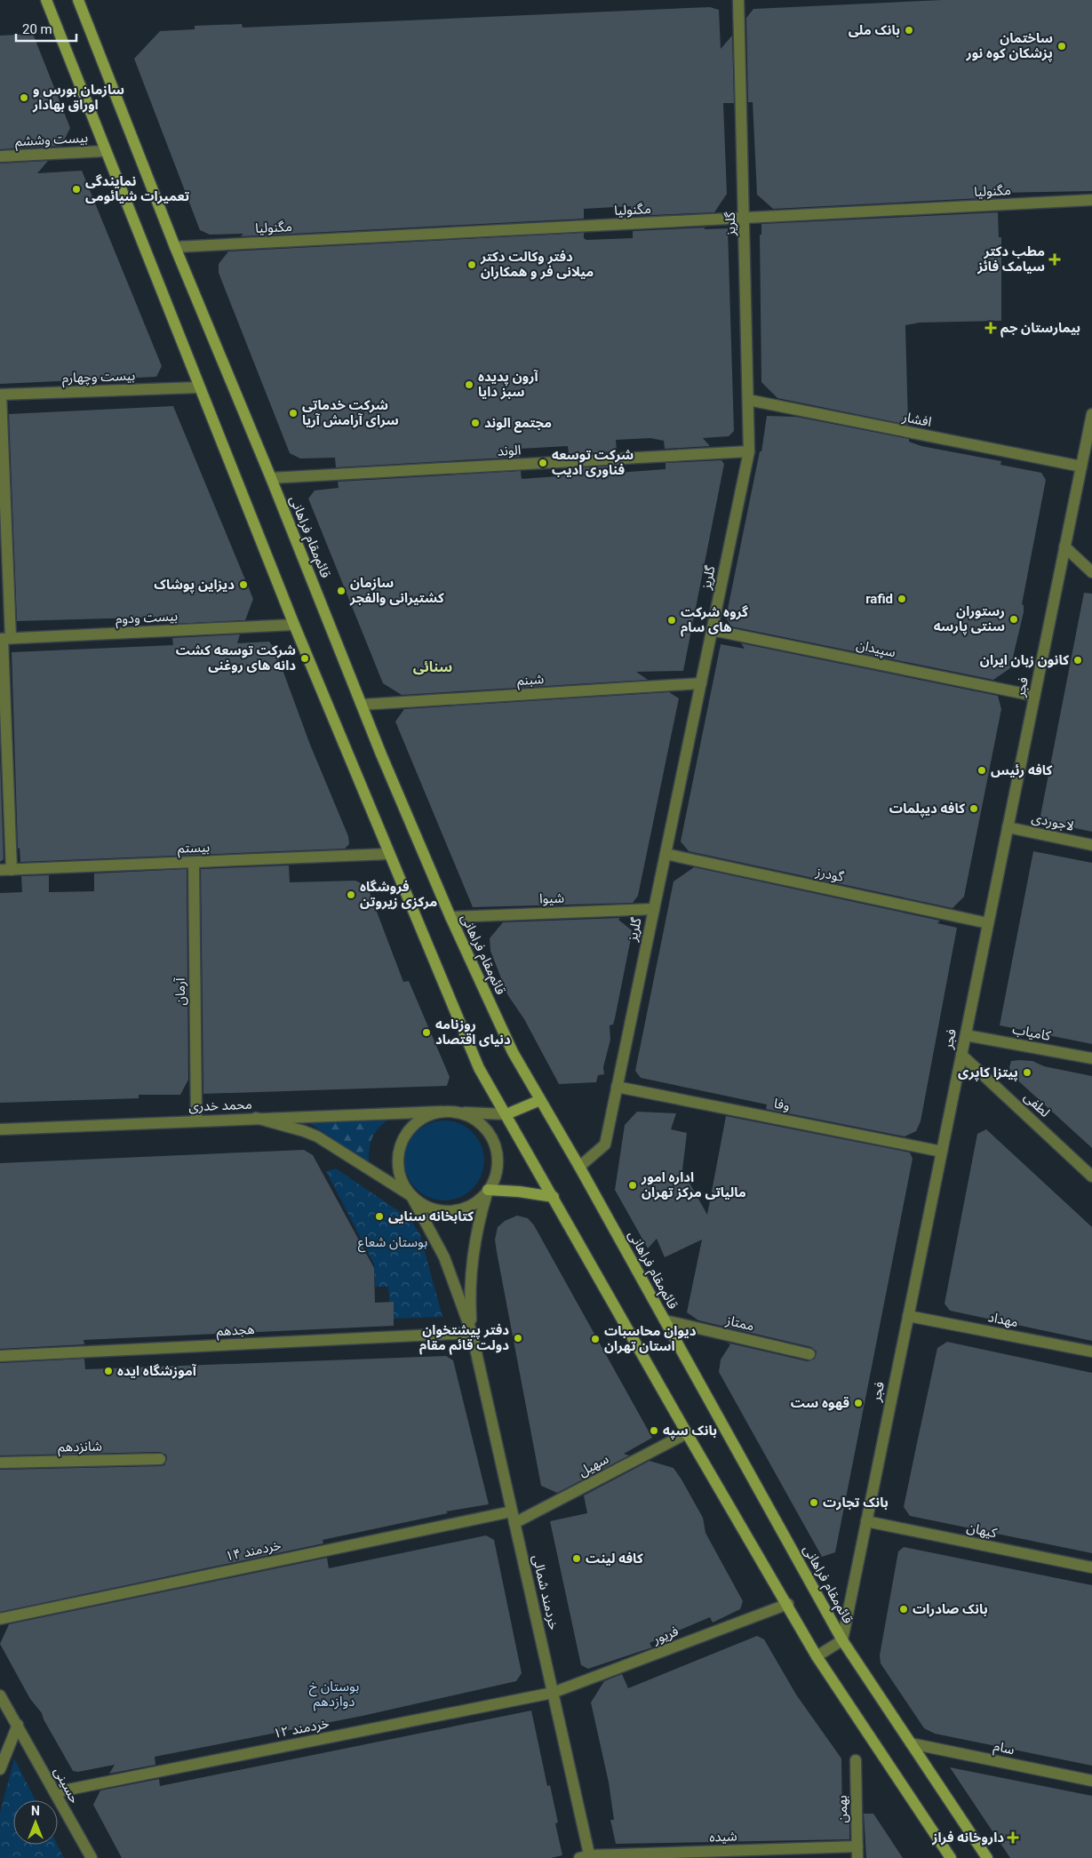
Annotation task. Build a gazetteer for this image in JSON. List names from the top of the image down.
{
  "streets": {
    "main road": ["قائم‌مقام فراهانی"],
    "street": [
      "بیست وششم",
      "مگنولیا",
      "گلریز",
      "بیست وچهارم",
      "افشار",
      "الوند",
      "بیست ودوم",
      "سپیدان",
      "شبنم",
      "فجر",
      "لاجوردی",
      "بیستم",
      "گودرز",
      "شیوا",
      "آرمان",
      "کامیاب",
      "وفا",
      "لطفی",
      "محمد خدری",
      "مهداد",
      "ممتاز",
      "هجدهم",
      "شانزدهم",
      "سهیل",
      "کیهان",
      "خردمند ۱۴",
      "خردمند شمالی",
      "فریور",
      "خردمند ۱۲",
      "سام",
      "حسینی",
      "بهمن",
      "شیده"
    ]
  },
  "crossings": [
    ["مگنولیا", "گلریز"],
    ["مگنولیا", "قائم‌مقام فراهانی"],
    ["گلریز", "افشار"],
    ["گلریز", "الوند"],
    ["گلریز", "قائم‌مقام فراهانی"],
    ["گلریز", "سپیدان"],
    ["گلریز", "شبنم"],
    ["گلریز", "گودرز"],
    ["گلریز", "شیوا"],
    ["گلریز", "وفا"],
    ["افشار", "فجر"],
    ["الوند", "قائم‌مقام فراهانی"],
    ["قائم‌مقام فراهانی", "شبنم"],
    ["قائم‌مقام فراهانی", "فجر"],
    ["قائم‌مقام فراهانی", "شیوا"],
    ["قائم‌مقام فراهانی", "ممتاز"],
    ["قائم‌مقام فراهانی", "سام"],
    ["سپیدان", "فجر"],
    ["فجر", "لاجوردی"],
    ["فجر", "گودرز"],
    ["فجر", "کامیاب"],
    ["فجر", "وفا"],
    ["فجر", "لطفی"],
    ["فجر", "مهداد"],
    ["فجر", "کیهان"],
    ["بیستم", "آرمان"],
    ["آرمان", "محمد خدری"],
    ["محمد خدری", "خردمند شمالی"],
    ["هجدهم", "خردمند شمالی"],
    ["سهیل", "خردمند شمالی"],
    ["خردمند ۱۴", "خردمند شمالی"],
    ["خردمند شمالی", "فریور"],
    ["خردمند شمالی", "خردمند ۱۲"],
    ["خردمند شمالی", "شیده"],
    ["فریور", "خردمند ۱۲"],
    ["خردمند ۱۲", "حسینی"],
    ["بهمن", "شیده"]
  ],
  "districts": ["سنائی"],
  "parks": ["بوستان شعاع", "بوستان خ دوازدهم"],
  "places": {
    "other": [
      "بانک ملی",
      "ساختمان پزشکان کوه نور",
      "سازمان بورس و اوراق بهادار",
      "نمایندگی تعمیرات شیائومی",
      "دفتر وکالت دکتر میلانی فر و همکاران",
      "آرون پدیده سبز دایا",
      "شرکت خدماتی سرای آرامش آریا",
      "مجتمع الوند",
      "شرکت توسعه فناوری ادیب",
      "دیزاین پوشاک",
      "سازمان کشتیرانی والفجر",
      "rafid",
      "رستوران سنتی پارسه",
      "گروه شرکت های سام",
      "شرکت توسعه کشت دانه های روغنی",
      "کانون زبان ایران",
      "کافه رئیس",
      "کافه دیپلمات",
      "فروشگاه مرکزى زیروتن",
      "روزنامه دنیای اقتصاد",
      "پیتزا کاپری",
      "اداره امور مالیاتی مرکز تهران",
      "كتابخانه سنایی",
      "دفتر پیشتخوان دولت قائم مقام",
      "دیوان محاسبات استان تهران",
      "آموزشگاه ایده",
      "قهوه ست",
      "بانک سپه",
      "بانک تجارت",
      "کافه لینت",
      "بانک صادرات"
    ],
    "health": ["مطب دکتر سیامک فائز", "بیمارستان جم", "داروخانه فراز"]
  },
  "scale_bar": "20 m",
  "north": "top"
}
